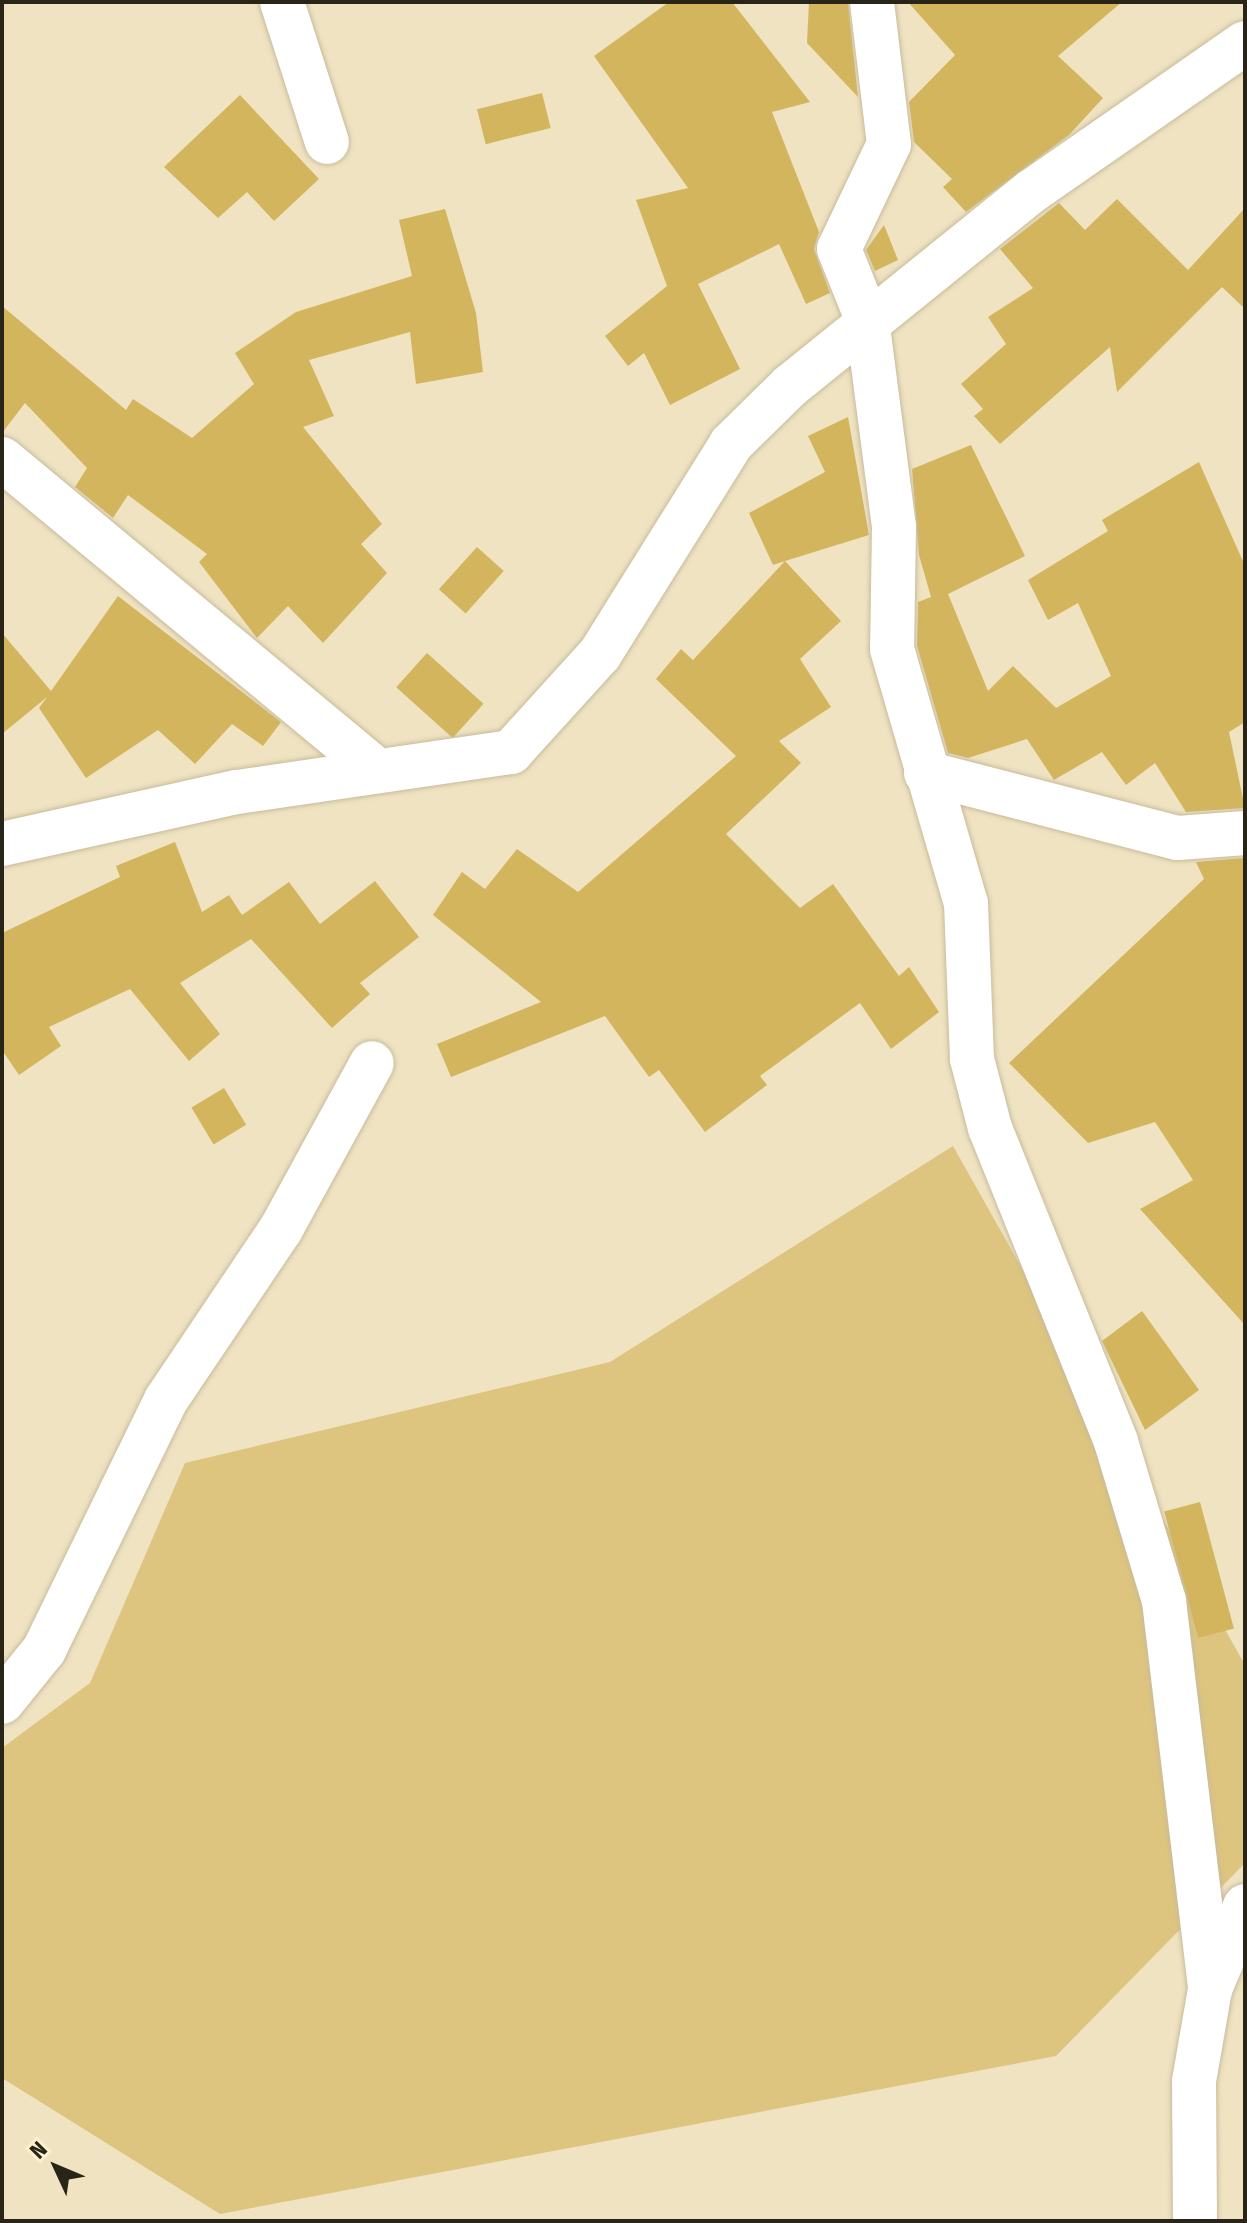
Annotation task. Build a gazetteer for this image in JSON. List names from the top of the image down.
{
  "north": "top left"
}
